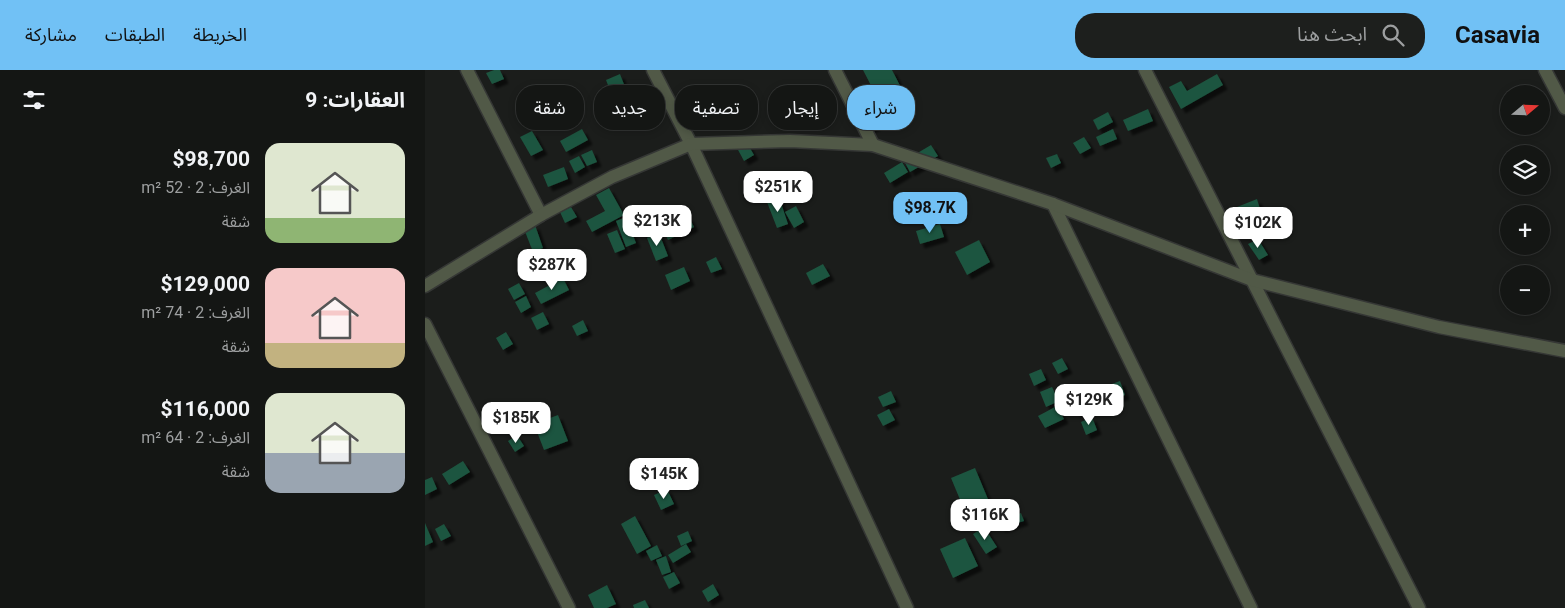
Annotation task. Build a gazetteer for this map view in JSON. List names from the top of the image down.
{
  "north": "right",
  "page": {
    "header": "Casavia",
    "search": "ابحث هنا",
    "nav": ["الخريطة", "الطبقات", "مشاركة"],
    "heading": "العقارات: 9",
    "map_buttons": ["+", "−"],
    "chip": [
      "شراء",
      "إيجار",
      "تصفية",
      "جديد",
      "شقة"
    ],
    "list": [
      {
        "name": "$98,700",
        "note": "الغرف: 2 · 52 m² · شقة"
      },
      {
        "name": "$129,000",
        "note": "الغرف: 2 · 74 m² · شقة"
      },
      {
        "name": "$116,000",
        "note": "الغرف: 2 · 64 m² · شقة"
      }
    ],
    "price": [
      "$251K",
      "$98.7K",
      "$213K",
      "$102K",
      "$287K",
      "$129K",
      "$185K",
      "$145K",
      "$116K"
    ]
  }
}
